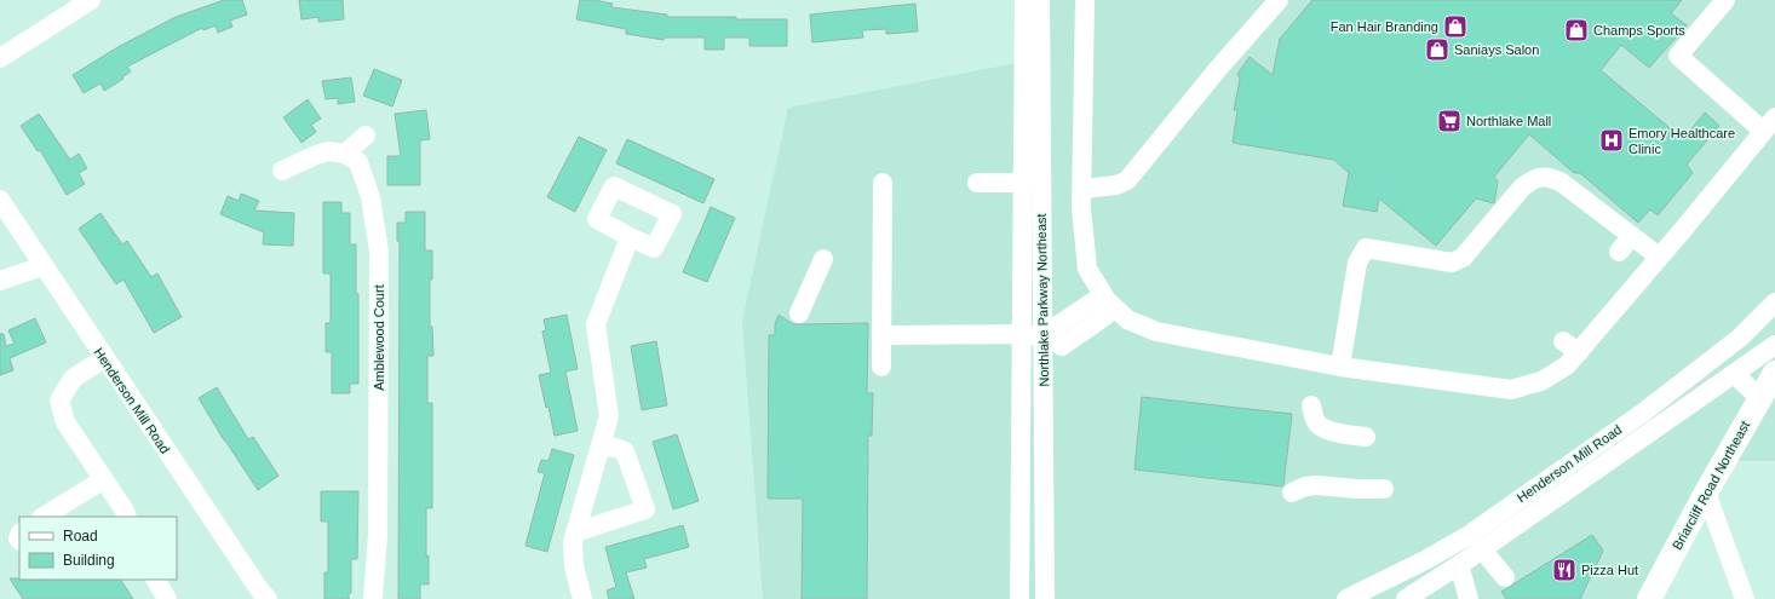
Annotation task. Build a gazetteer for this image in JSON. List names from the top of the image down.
{
  "streets": {
    "main road": ["Briarcliff Road Northeast"],
    "street": ["Northlake Parkway Northeast", "Amblewood Court", "Henderson Mill Road"]
  },
  "places": {
    "shop": ["Fan Hair Branding", "Champs Sports", "Saniays Salon"],
    "supermarket": ["Northlake Mall"],
    "hospital": ["Emory Healthcare Clinic"],
    "restaurant": ["Pizza Hut"]
  },
  "legend": ["Road", "Building"]
}
